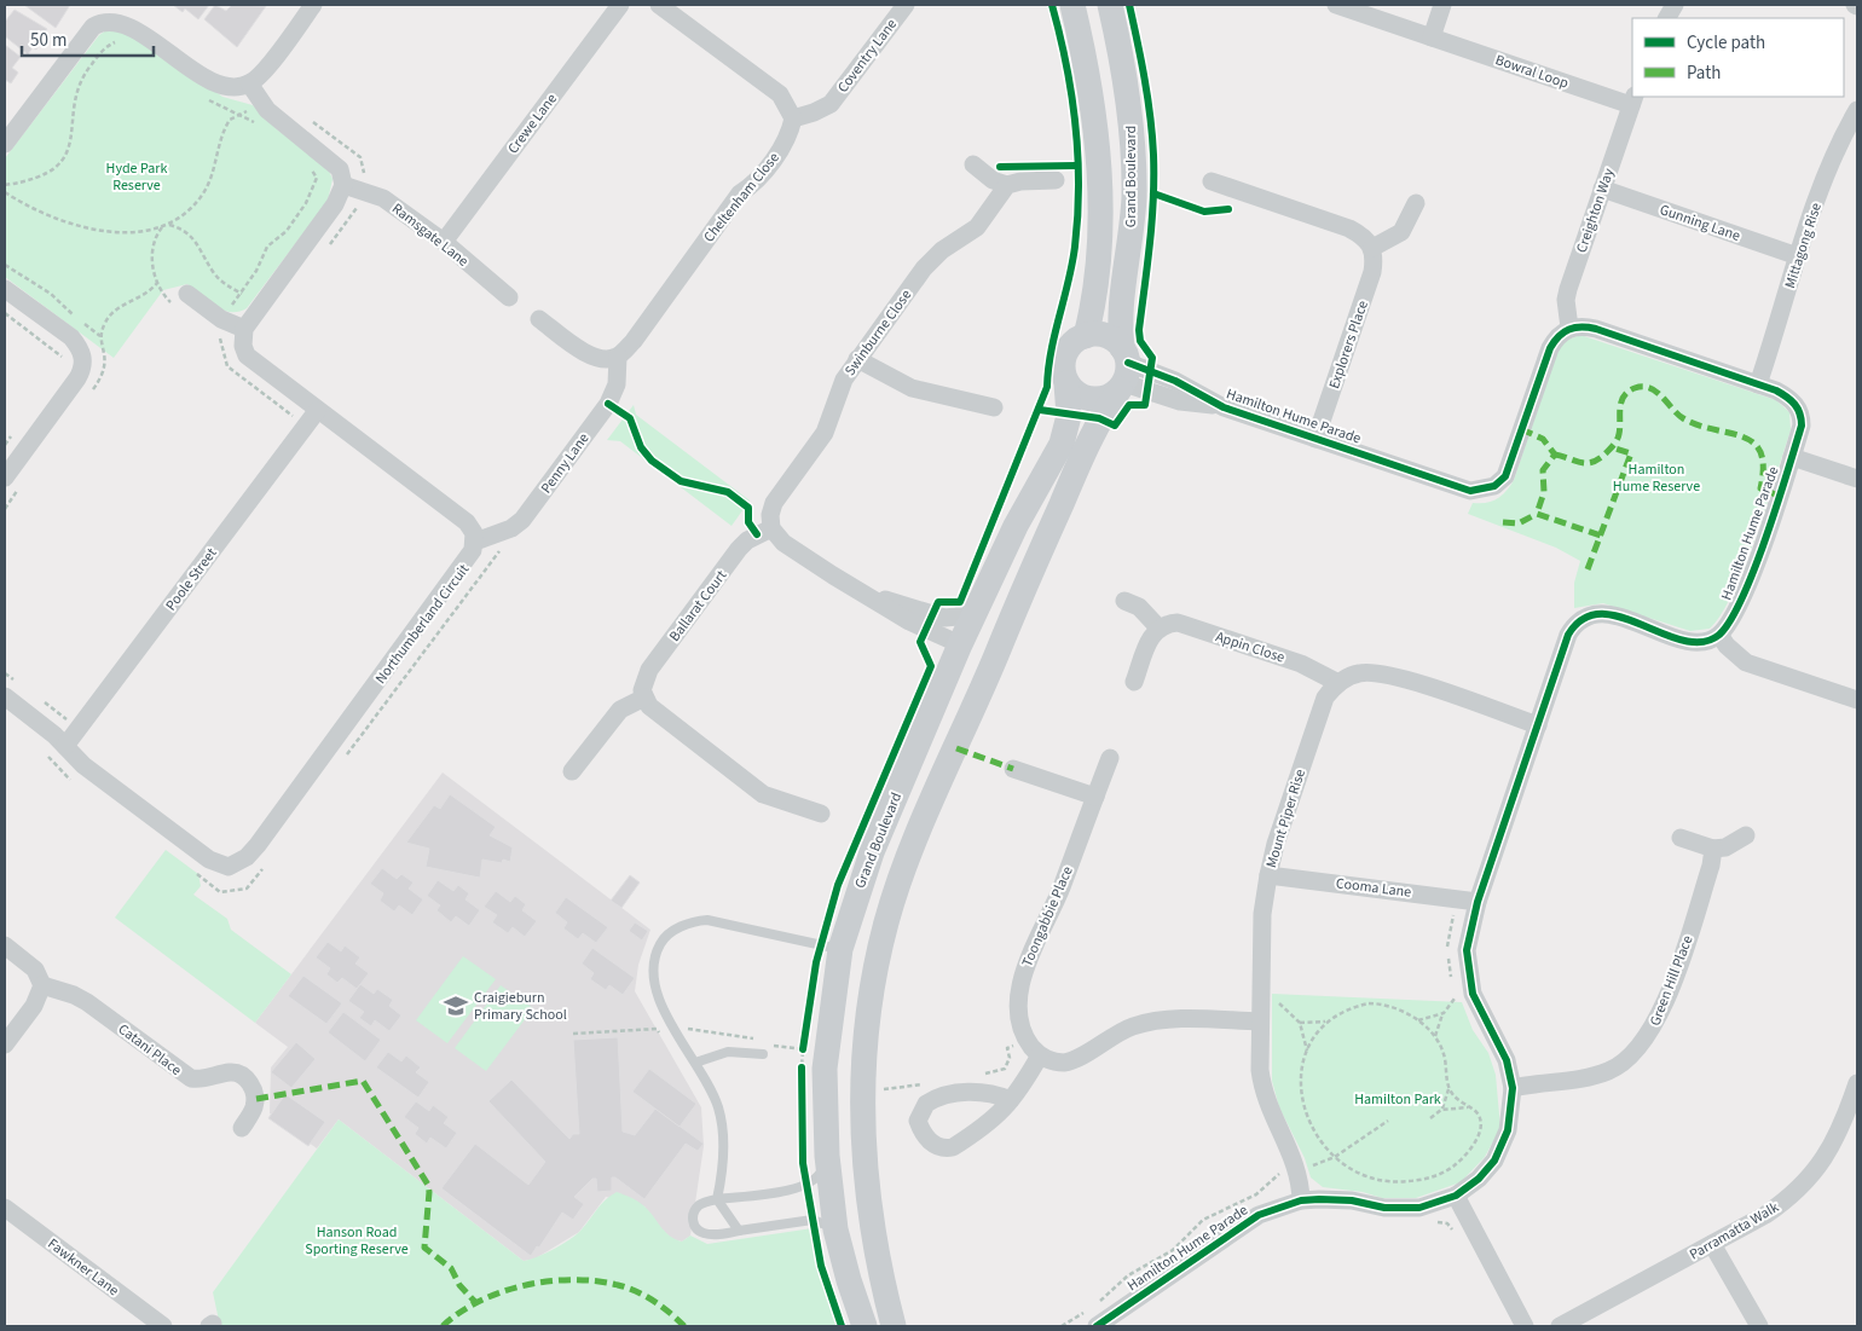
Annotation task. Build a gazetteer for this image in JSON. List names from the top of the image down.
{
  "streets": {
    "street": [
      "Coventry Lane",
      "Bowral Loop",
      "Crewe Lane",
      "Grand Boulevard",
      "Cheltenham Close",
      "Creighton Way",
      "Gunning Lane",
      "Ramsgate Lane",
      "Mittagong Rise",
      "Swinburne Close",
      "Explorers Place",
      "Hamilton Hume Parade",
      "Penny Lane",
      "Poole Street",
      "Ballarat Court",
      "Northumberland Circuit",
      "Appin Close",
      "Mount Piper Rise",
      "Cooma Lane",
      "Toongabbie Place",
      "Green Hill Place",
      "Catani Place",
      "Parramatta Walk",
      "Fawkner Lane"
    ]
  },
  "crossings": [
    ["Coventry Lane", "Cheltenham Close"],
    ["Bowral Loop", "Creighton Way"],
    ["Crewe Lane", "Ramsgate Lane"],
    ["Grand Boulevard", "Hamilton Hume Parade"],
    ["Cheltenham Close", "Penny Lane"],
    ["Creighton Way", "Gunning Lane"],
    ["Creighton Way", "Hamilton Hume Parade"],
    ["Gunning Lane", "Mittagong Rise"],
    ["Mittagong Rise", "Hamilton Hume Parade"],
    ["Swinburne Close", "Ballarat Court"],
    ["Explorers Place", "Hamilton Hume Parade"],
    ["Hamilton Hume Parade", "Mount Piper Rise"],
    ["Hamilton Hume Parade", "Cooma Lane"],
    ["Hamilton Hume Parade", "Green Hill Place"],
    ["Penny Lane", "Northumberland Circuit"],
    ["Poole Street", "Northumberland Circuit"],
    ["Appin Close", "Mount Piper Rise"],
    ["Mount Piper Rise", "Cooma Lane"]
  ],
  "parks": [
    "Hyde Park Reserve",
    "Hamilton Hume Reserve",
    "Hamilton Park",
    "Hanson Road Sporting Reserve"
  ],
  "places": {
    "school or university": ["Craigieburn Primary School"]
  },
  "legend": ["Cycle path", "Path"],
  "scale_bar": "50 m"
}
